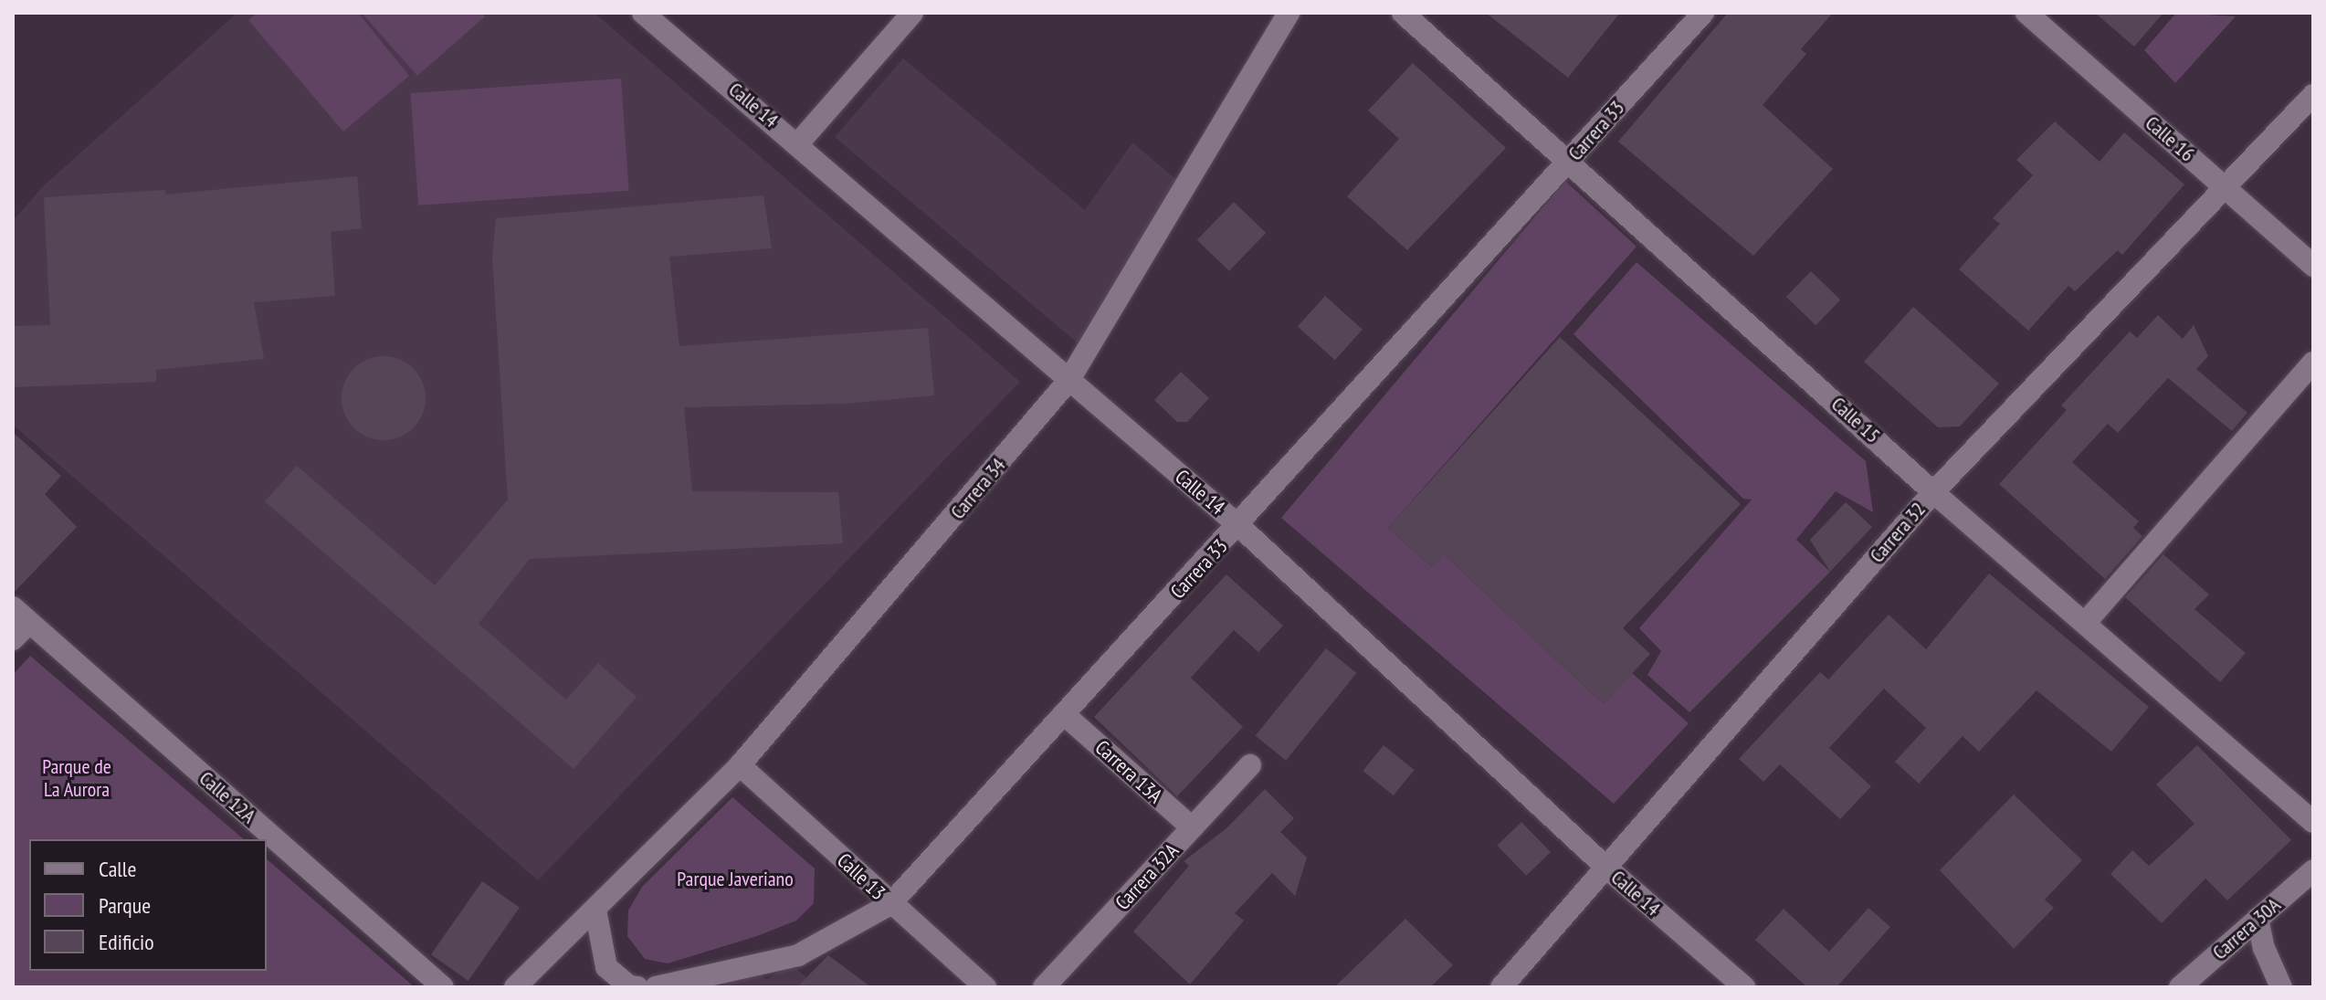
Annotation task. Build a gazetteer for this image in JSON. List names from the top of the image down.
{
  "streets": {
    "street": [
      "Calle 14",
      "Carrera 33",
      "Calle 16",
      "Calle 15",
      "Carrera 34",
      "Carrera 32",
      "Carrera 13A",
      "Calle 12A",
      "Calle 13",
      "Carrera 32A",
      "Carrera 30A"
    ]
  },
  "crossings": [
    ["Calle 14", "Carrera 33"],
    ["Calle 14", "Carrera 34"],
    ["Calle 14", "Carrera 32"],
    ["Carrera 33", "Calle 15"],
    ["Carrera 33", "Carrera 13A"],
    ["Carrera 33", "Calle 13"],
    ["Calle 16", "Carrera 32"],
    ["Calle 15", "Carrera 32"],
    ["Carrera 34", "Calle 13"],
    ["Carrera 13A", "Carrera 32A"]
  ],
  "parks": ["Parque de La Aurora", "Parque Javeriano"],
  "legend": ["Calle", "Parque", "Edificio"]
}
